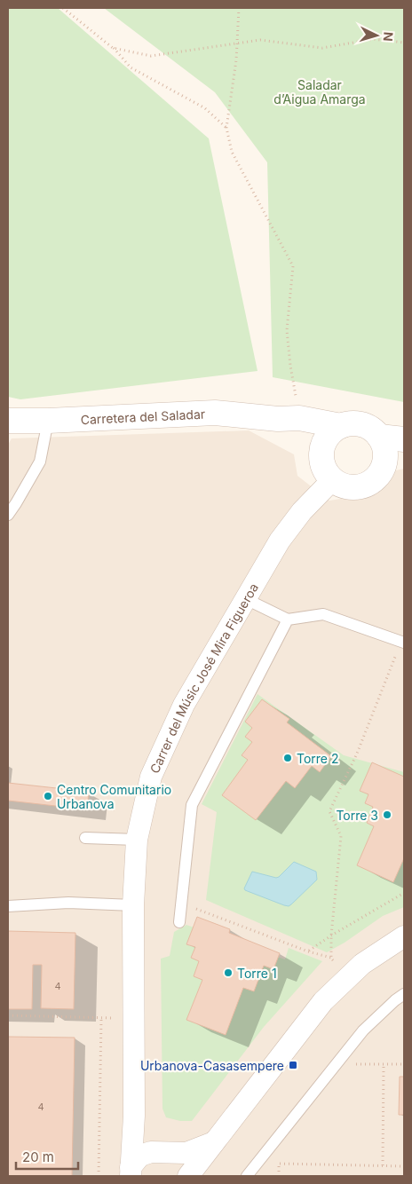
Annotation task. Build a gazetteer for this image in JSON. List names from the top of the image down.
{
  "streets": {
    "street": ["Carretera del Saladar", "Carrer del Músic José Mira Figueroa"]
  },
  "crossings": [
    ["Carretera del Saladar", "Carrer del Músic José Mira Figueroa"]
  ],
  "parks": ["Saladar d’Aigua Amarga"],
  "places": {
    "other": [
      "Torre 2",
      "Centro Comunitario Urbanova",
      "Torre 3",
      "Torre 1"
    ],
    "transit": ["Urbanova-Casasempere"]
  },
  "house_numbers": ["4", "4"],
  "scale_bar": "20 m",
  "north": "right"
}
